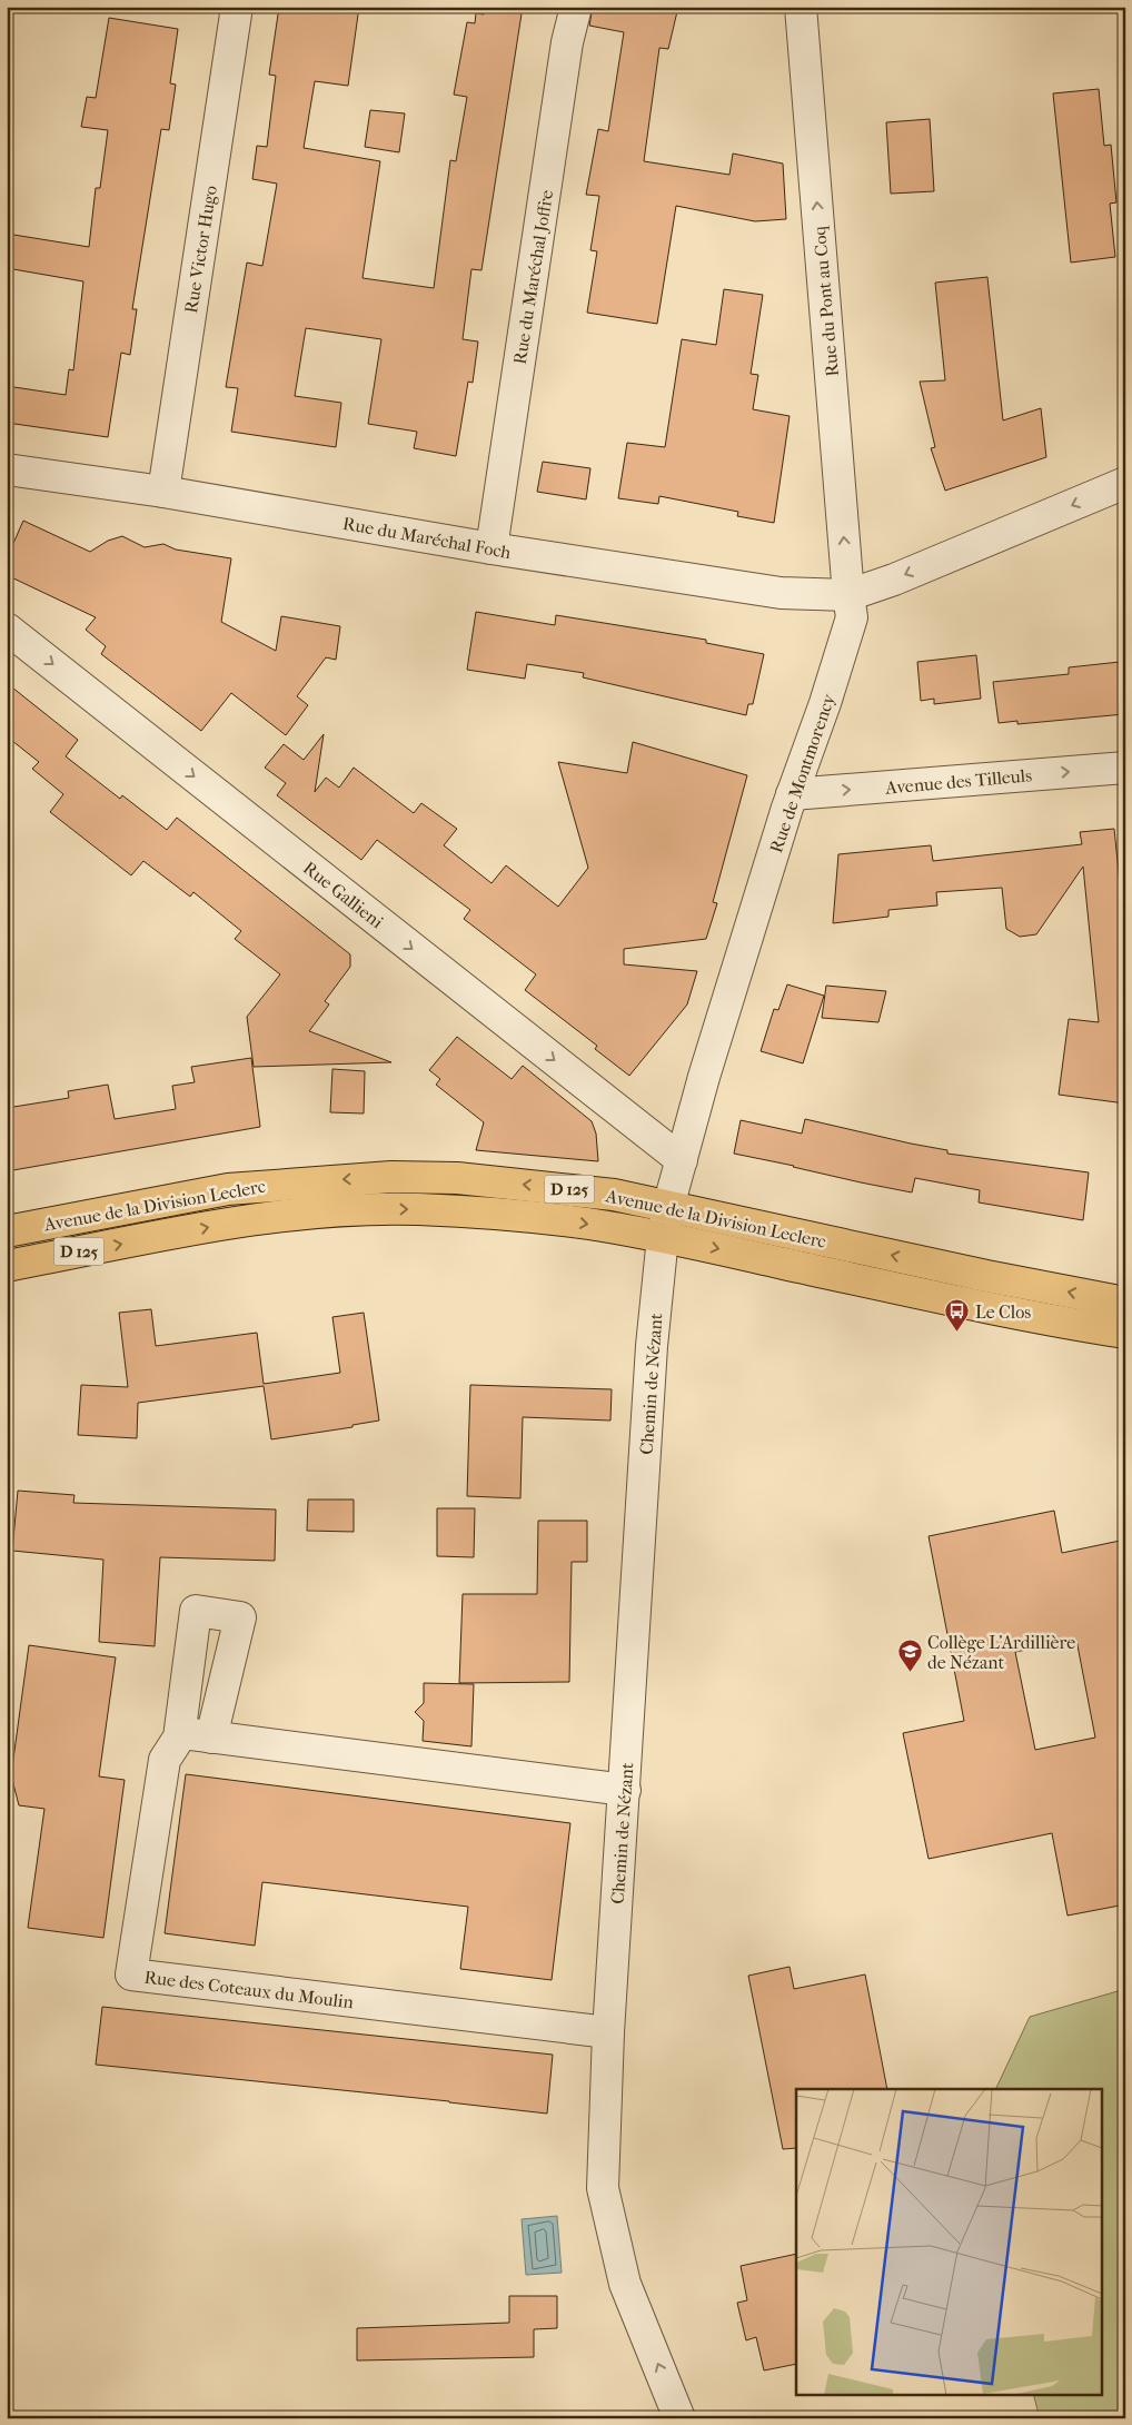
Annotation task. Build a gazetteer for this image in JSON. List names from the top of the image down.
{
  "streets": {
    "main road": ["D 125", "Avenue de la Division Leclerc"],
    "street": [
      "Rue Victor Hugo",
      "Rue du Maréchal Joffre",
      "Rue du Pont au Coq",
      "Rue du Maréchal Foch",
      "Rue de Montmorency",
      "Avenue des Tilleuls",
      "Rue Gallieni",
      "Chemin de Nézant",
      "Rue des Coteaux du Moulin"
    ]
  },
  "crossings": [
    ["Rue Victor Hugo", "Rue du Maréchal Foch"],
    ["Rue du Maréchal Joffre", "Rue du Maréchal Foch"],
    ["Rue du Pont au Coq", "Rue du Maréchal Foch"],
    ["Rue du Pont au Coq", "Rue de Montmorency"],
    ["Rue du Maréchal Foch", "Rue de Montmorency"],
    ["Rue de Montmorency", "Avenue des Tilleuls"],
    ["Rue de Montmorency", "Rue Gallieni"],
    ["Rue de Montmorency", "Avenue de la Division Leclerc"],
    ["Rue de Montmorency", "Chemin de Nézant"],
    ["Avenue de la Division Leclerc", "Chemin de Nézant"],
    ["Chemin de Nézant", "Rue des Coteaux du Moulin"]
  ],
  "one_way": ["Rue du Pont au Coq", "Rue Gallieni"],
  "places": {
    "bus stop": ["Le Clos"],
    "school or university": ["Collège L'Ardillière de Nézant"]
  }
}
